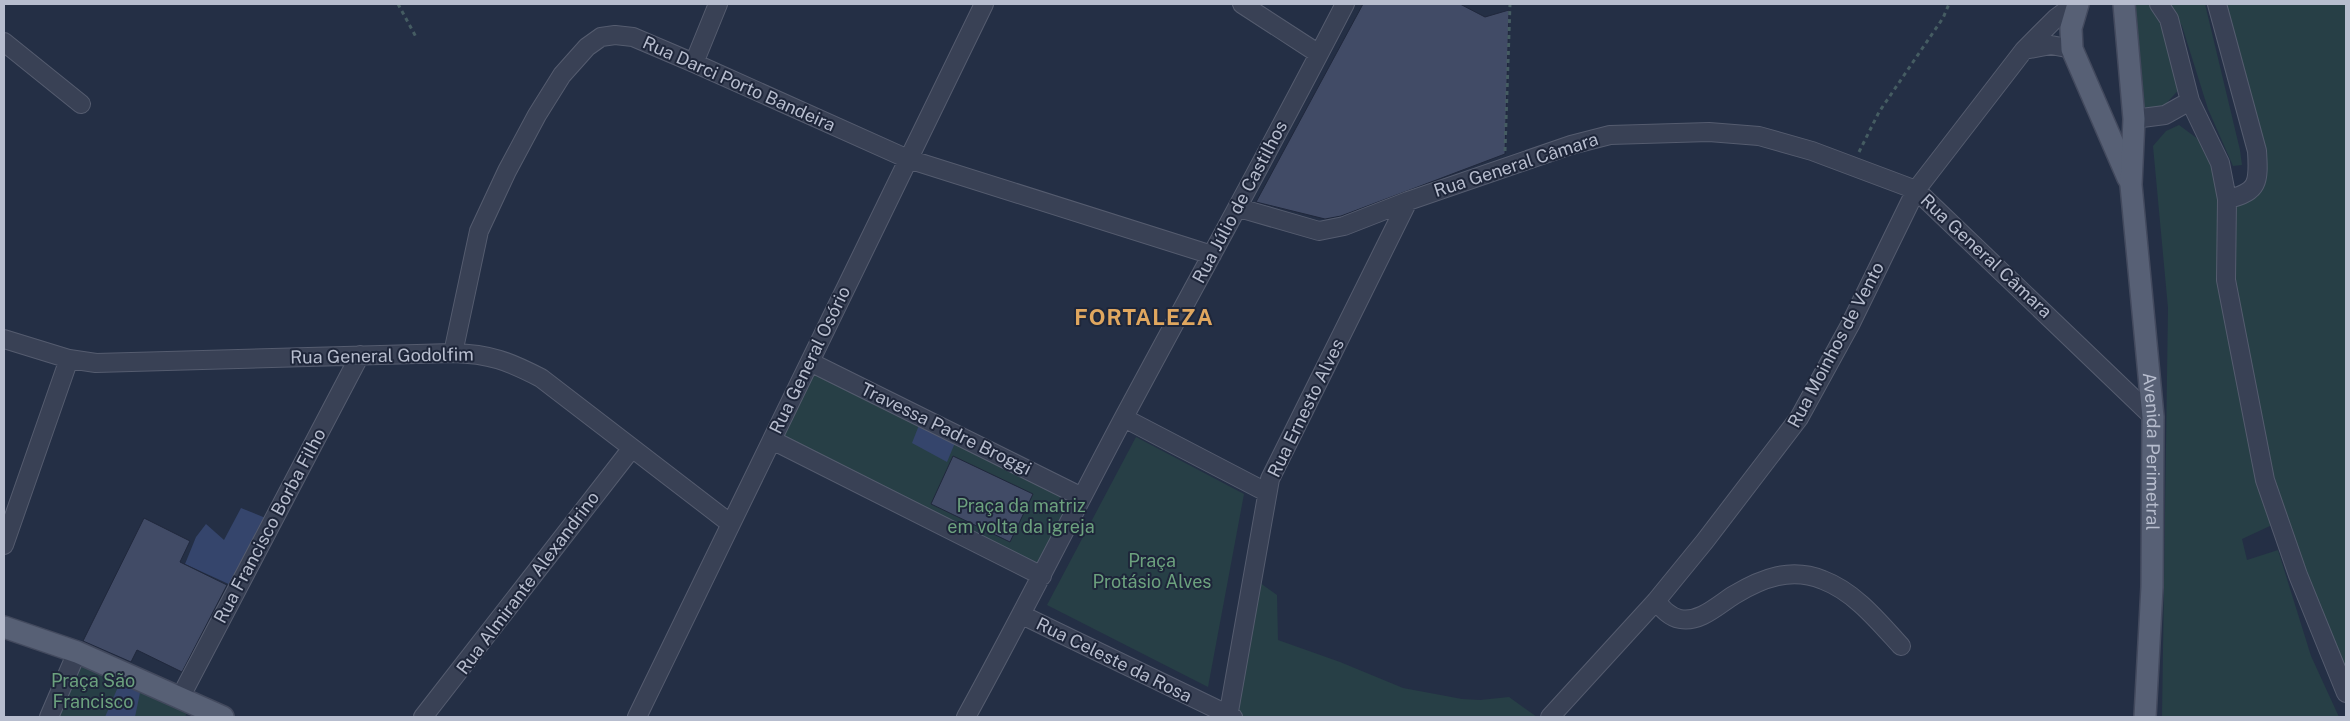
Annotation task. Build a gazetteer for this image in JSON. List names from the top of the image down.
{
  "streets": {
    "main road": ["Avenida Perimetral"],
    "street": [
      "Rua Darci Porto Bandeira",
      "Rua General Câmara",
      "Rua Júlio de Castilhos",
      "Rua Moinhos de Vento",
      "Rua General Godolfim",
      "Rua General Osório",
      "Rua Ernesto Alves",
      "Travessa Padre Broggi",
      "Rua Francisco Borba Filho",
      "Rua Almirante Alexandrino",
      "Rua Celeste da Rosa"
    ]
  },
  "crossings": [
    ["Rua Darci Porto Bandeira", "Rua Júlio de Castilhos"],
    ["Rua Darci Porto Bandeira", "Rua General Godolfim"],
    ["Rua Darci Porto Bandeira", "Rua General Osório"],
    ["Rua General Câmara", "Rua Júlio de Castilhos"],
    ["Rua General Câmara", "Rua Moinhos de Vento"],
    ["Rua General Câmara", "Rua Ernesto Alves"],
    ["Rua General Câmara", "Avenida Perimetral"],
    ["Rua Júlio de Castilhos", "Travessa Padre Broggi"],
    ["Rua Júlio de Castilhos", "Rua Celeste da Rosa"],
    ["Rua Moinhos de Vento", "Avenida Perimetral"],
    ["Rua General Godolfim", "Rua General Osório"],
    ["Rua General Godolfim", "Rua Francisco Borba Filho"],
    ["Rua General Godolfim", "Rua Almirante Alexandrino"],
    ["Rua General Osório", "Travessa Padre Broggi"],
    ["Rua Ernesto Alves", "Rua Celeste da Rosa"]
  ],
  "districts": ["FORTALEZA"],
  "parks": ["Praça da matriz em volta da igreja", "Praça Protásio Alves", "Praça São Francisco"]
}
